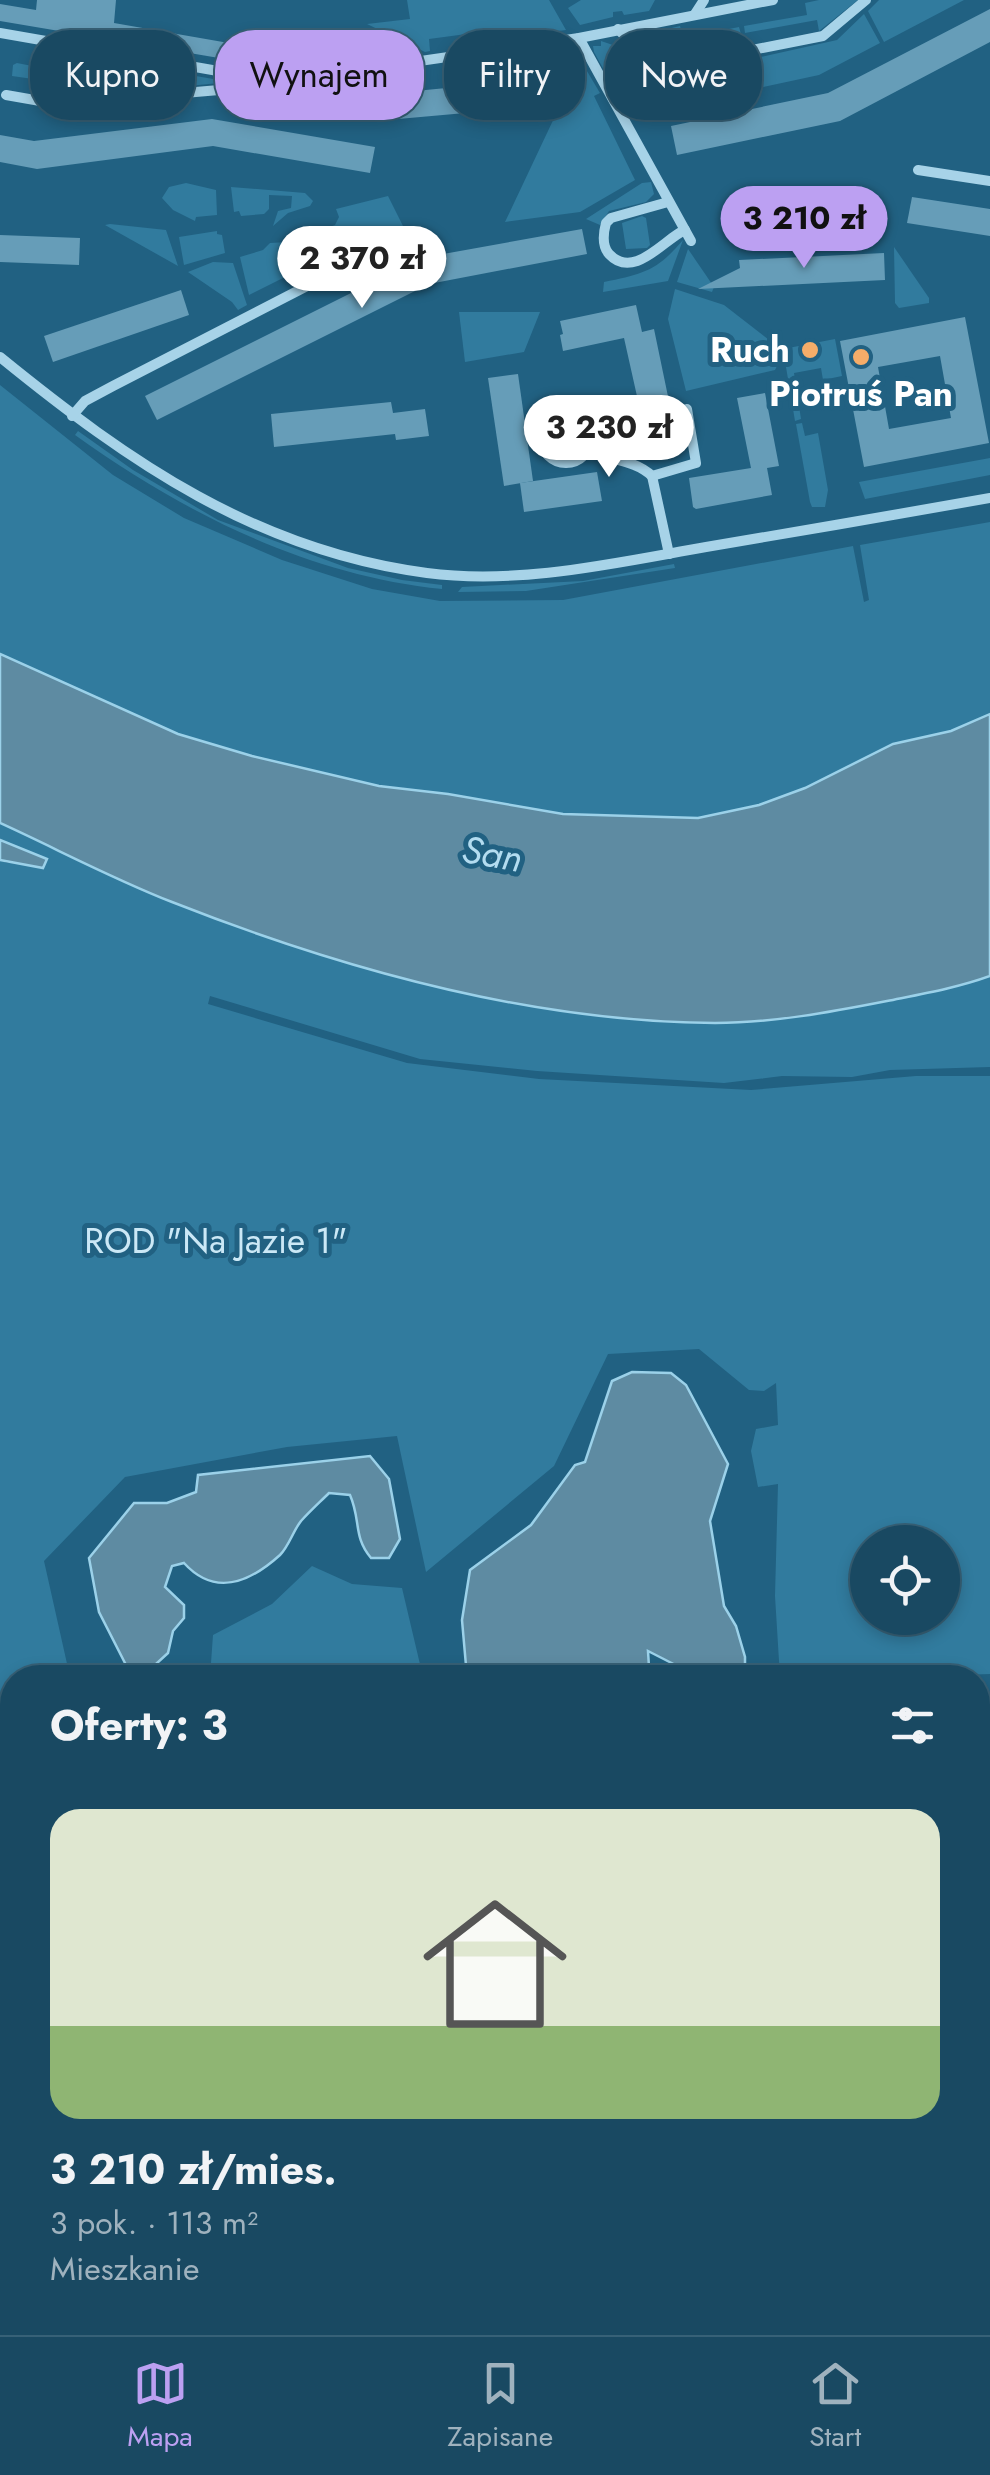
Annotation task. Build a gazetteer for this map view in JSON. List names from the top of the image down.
{
  "water": ["San"],
  "parks": ["ROD \"Na Jazie 1\""],
  "places": ["Ruch", "Piotruś Pan"],
  "page": {
    "chip": [
      "Kupno",
      "Wynajem",
      "Filtry",
      "Nowe"
    ],
    "price": ["3 210 zł", "2 370 zł", "3 230 zł"],
    "heading": "Oferty: 3",
    "list": [
      {
        "name": "3 210 zł/mies.",
        "note": "3 pok. · 113 m² · Mieszkanie"
      }
    ],
    "tabs": ["Mapa", "Zapisane", "Start"]
  }
}
